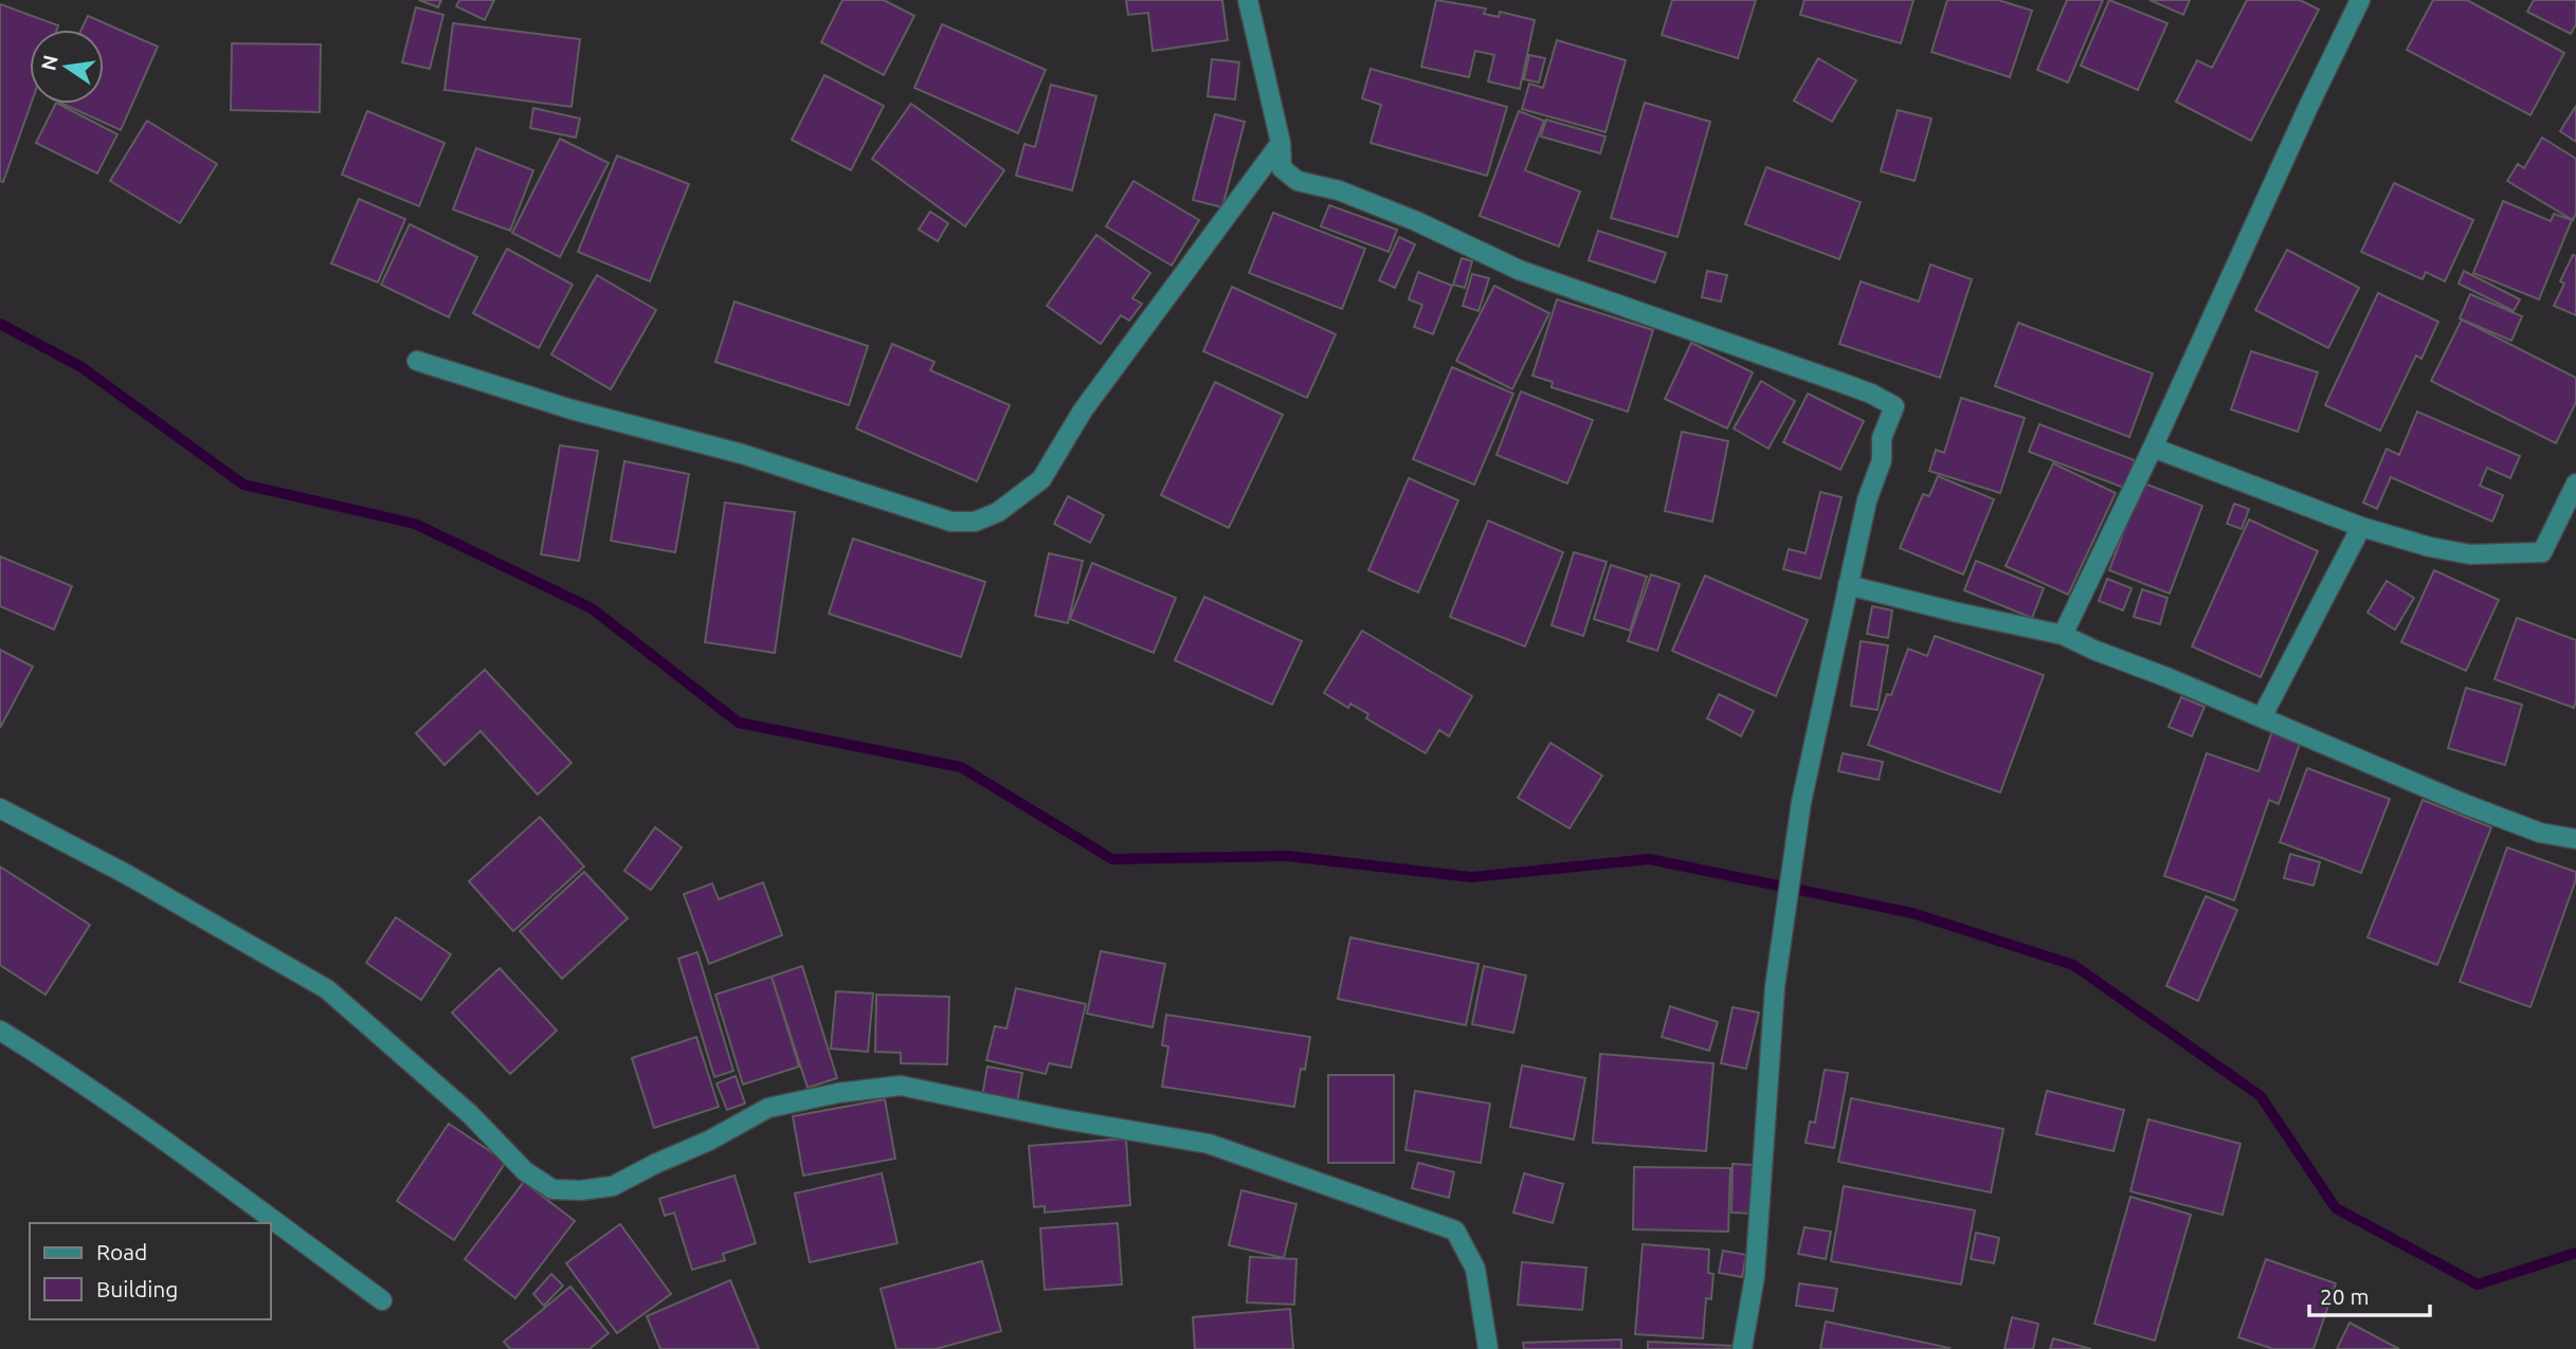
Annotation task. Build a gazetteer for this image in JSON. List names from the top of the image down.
{
  "legend": ["Road", "Building"],
  "scale_bar": "20 m",
  "north": "left"
}
